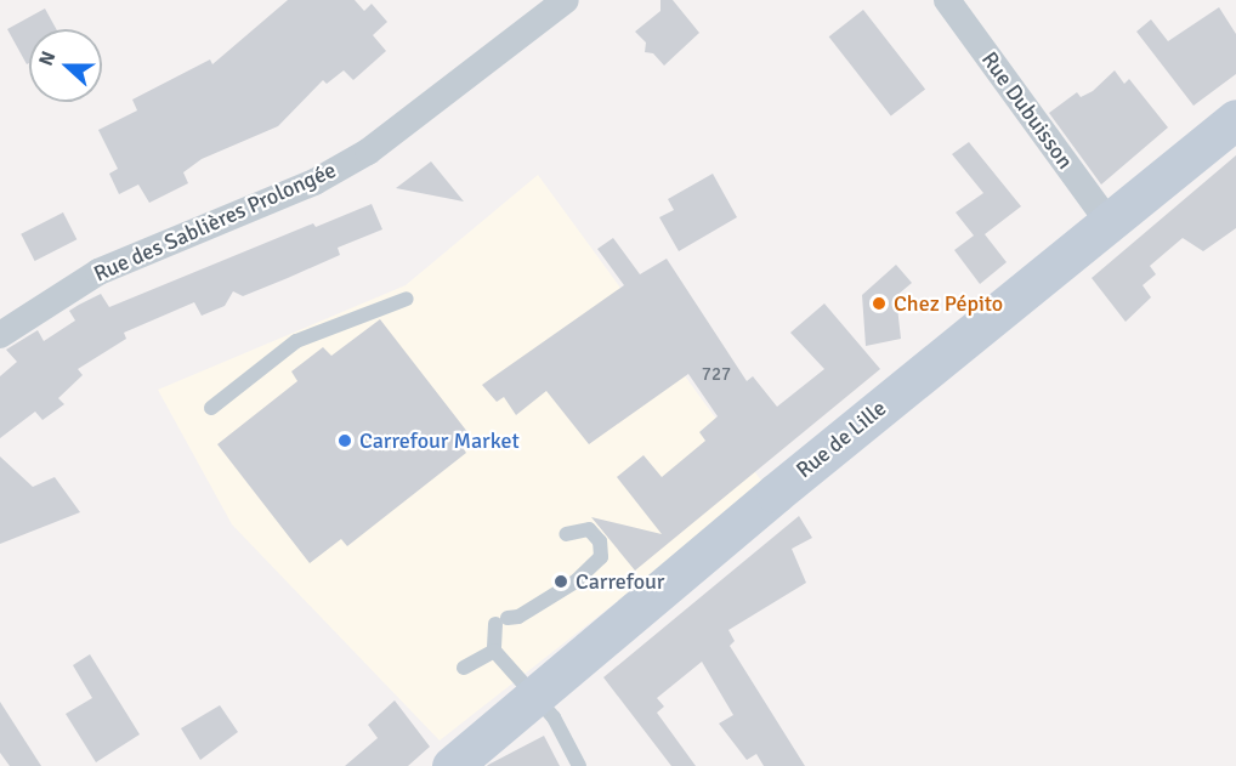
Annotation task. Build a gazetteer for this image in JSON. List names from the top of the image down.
{
  "streets": {
    "main road": ["Rue de Lille"],
    "street": ["Rue Dubuisson", "Rue des Sablières Prolongée"]
  },
  "crossings": [
    ["Rue Dubuisson", "Rue de Lille"]
  ],
  "places": ["Chez Pépito", "Carrefour Market", "Carrefour"],
  "house_numbers": ["727"],
  "north": "left"
}
